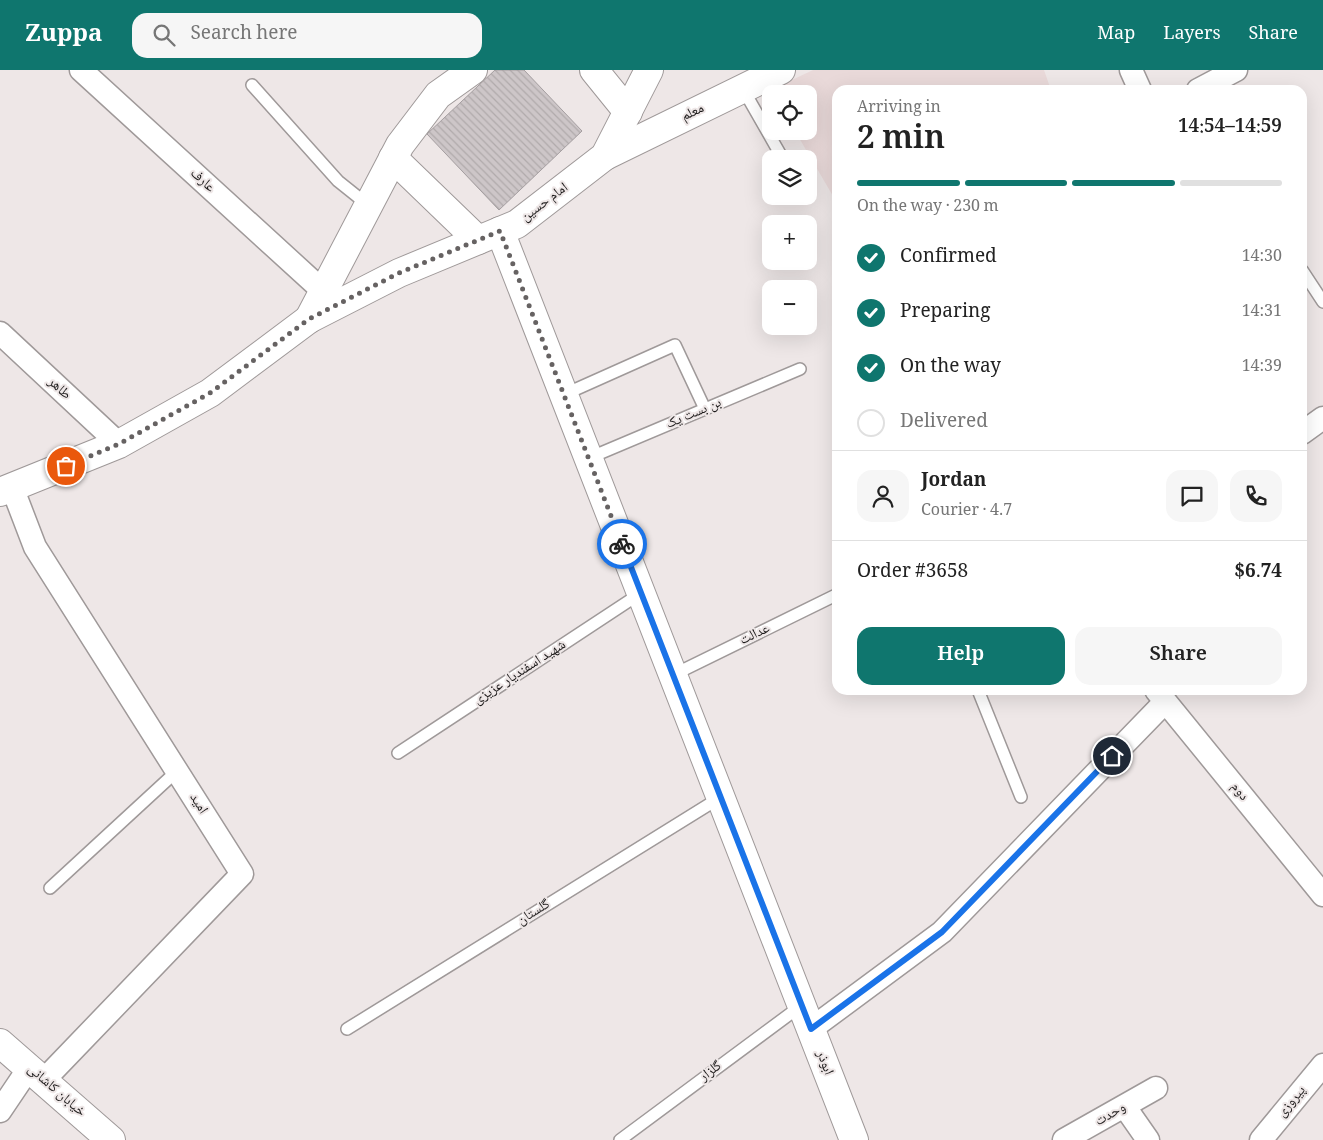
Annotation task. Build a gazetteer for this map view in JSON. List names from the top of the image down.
{
  "streets": {
    "street": [
      "معلم",
      "عارف",
      "امام حسین",
      "طاهر",
      "دوم",
      "امید",
      "ابوذر",
      "خیابان کاشانی",
      "پیروزی",
      "وحدت"
    ],
    "lane": [
      "بن بست یک",
      "عدالت",
      "شهید اسفندیار عزیزی",
      "گلستان",
      "گلزار"
    ]
  },
  "crossings": [
    ["معلم", "امام حسین"],
    ["عارف", "امام حسین"],
    ["امام حسین", "طاهر"],
    ["امام حسین", "امید"],
    ["امام حسین", "ابوذر"],
    ["بن بست یک", "ابوذر"],
    ["عدالت", "ابوذر"],
    ["شهید اسفندیار عزیزی", "ابوذر"],
    ["امید", "خیابان کاشانی"],
    ["گلستان", "ابوذر"],
    ["ابوذر", "گلزار"]
  ],
  "page": {
    "header": "Zuppa",
    "search": "Search here",
    "nav": ["Map", "Layers", "Share"],
    "map_buttons": ["+", "−"],
    "heading": ["2 min", "Arriving in", "14:54–14:59"],
    "panel": [
      "Jordan",
      "Courier · 4.7",
      "Order #3658",
      "$6.74"
    ],
    "bar": "On the way · 230 m",
    "list": [
      ["Confirmed", "14:30"],
      ["Preparing", "14:31"],
      ["On the way", "14:39"],
      "Delivered"
    ],
    "buttons": ["Help", "Share"]
  }
}
